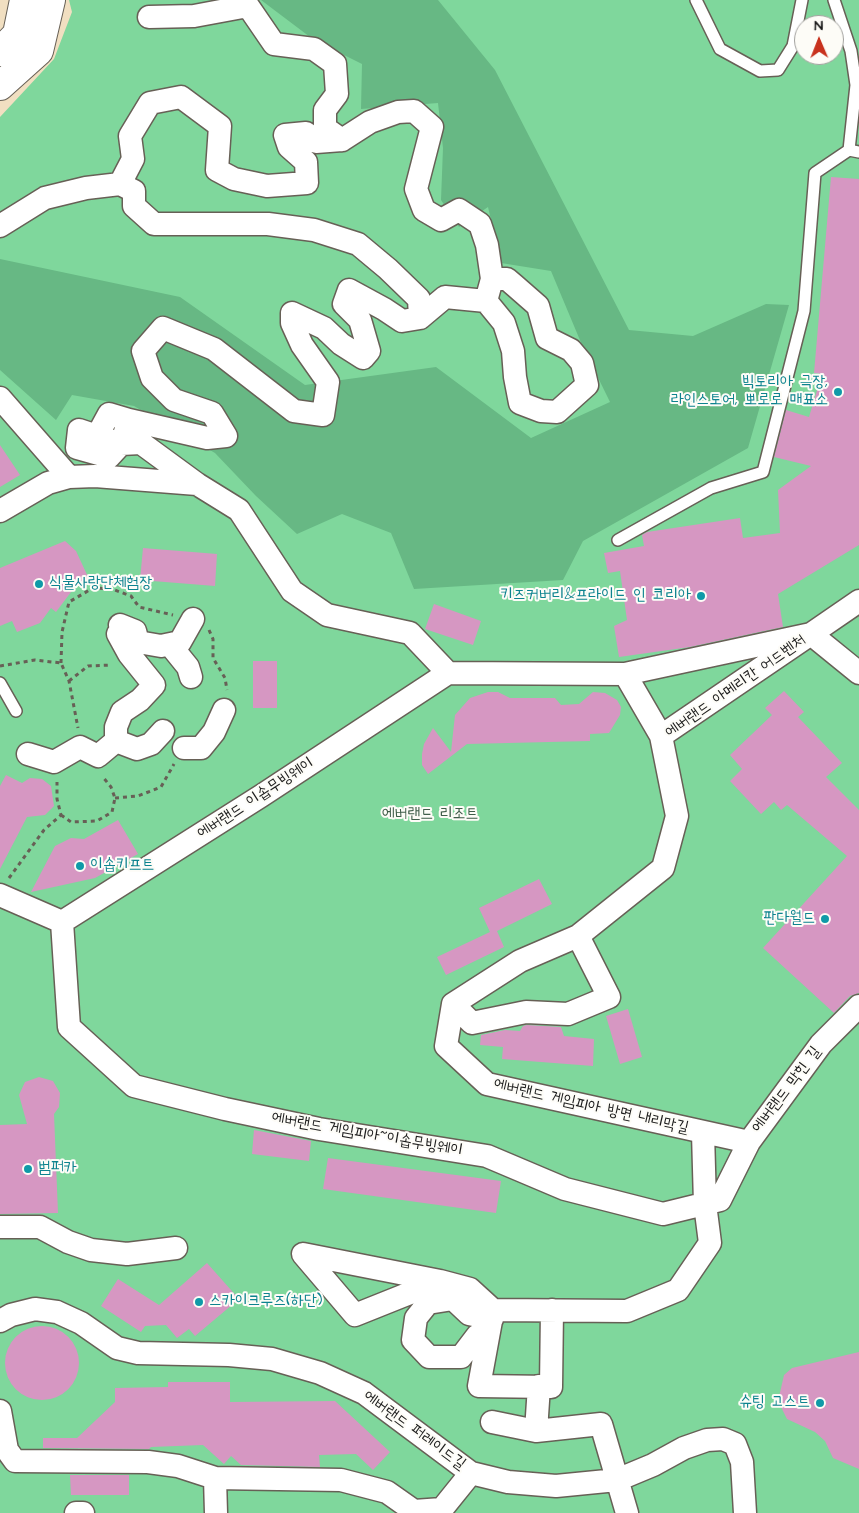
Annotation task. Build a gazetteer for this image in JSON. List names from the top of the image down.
{
  "streets": {
    "street": [
      "에버랜드 아메리칸 어드벤처",
      "에버랜드 이솝무빙웨이",
      "에버랜드 막힌 길",
      "에버랜드 게임피아 방면 내리막길",
      "에버랜드 게임피아~이솝무빙웨이",
      "에버랜드 퍼레이드길"
    ]
  },
  "crossings": [
    ["에버랜드 아메리칸 어드벤처", "에버랜드 게임피아 방면 내리막길"],
    ["에버랜드 이솝무빙웨이", "에버랜드 게임피아~이솝무빙웨이"],
    ["에버랜드 막힌 길", "에버랜드 게임피아 방면 내리막길"],
    ["에버랜드 막힌 길", "에버랜드 게임피아~이솝무빙웨이"]
  ],
  "parks": ["에버랜드 리조트"],
  "places": [
    "빅토리아 극장, 라인스토어, 뽀로로 매표소",
    "식물사랑단체험장",
    "키즈커버리&프라이드 인 코리아",
    "이솝키프트",
    "판다월드",
    "범퍼카",
    "스카이크루즈(하단)",
    "슈팅 고스트"
  ],
  "north": "top"
}
